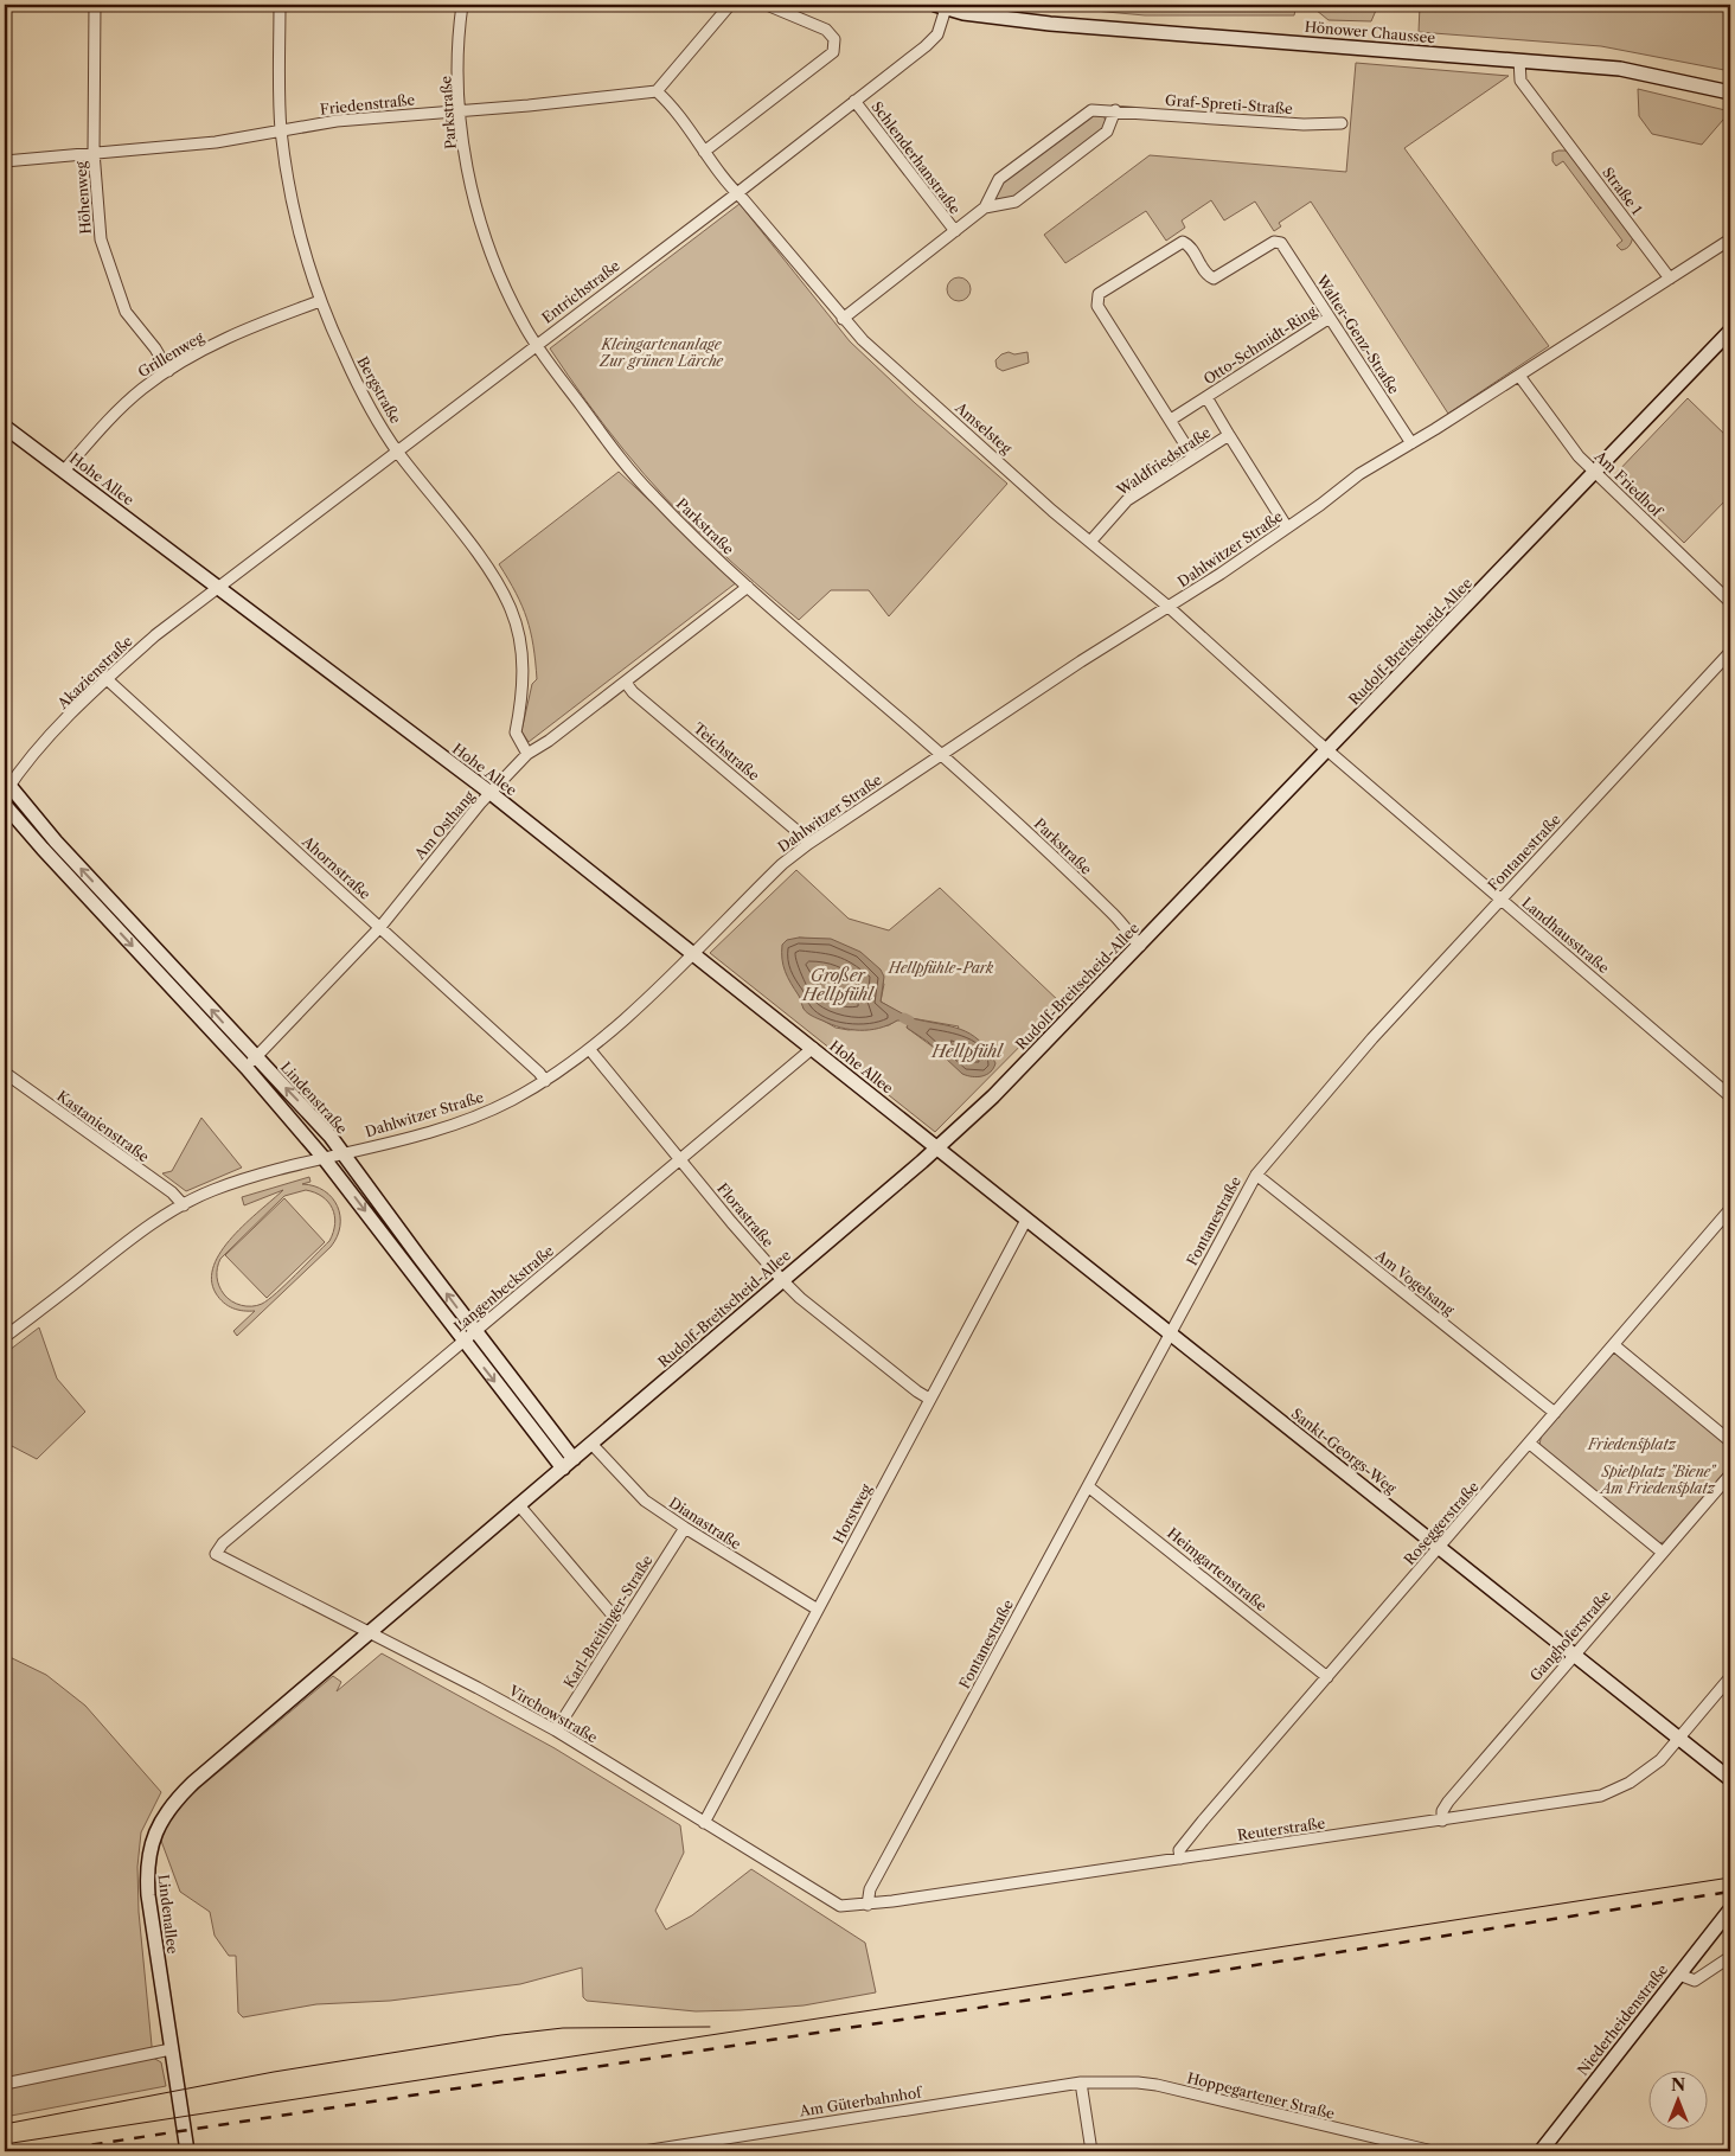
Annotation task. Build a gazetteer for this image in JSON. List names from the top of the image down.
{
  "streets": {
    "street": [
      "Hönower Chaussee",
      "Friedenstraße",
      "Graf-Spreti-Straße",
      "Parkstraße",
      "Schlenderhanstraße",
      "Straße 1",
      "Höhenweg",
      "Entrichstraße",
      "Walter-Genz-Straße",
      "Otto-Schmidt-Ring",
      "Grillenweg",
      "Bergstraße",
      "Amselsteg",
      "Waldfriedstraße",
      "Hohe Allee",
      "Am Friedhof",
      "Dahlwitzer Straße",
      "Rudolf-Breitscheid-Allee",
      "Akazienstraße",
      "Teichstraße",
      "Am Osthang",
      "Fontanestraße",
      "Ahornstraße",
      "Landhausstraße",
      "Lindenstraße",
      "Kastanienstraße",
      "Florastraße",
      "Am Vogelsang",
      "Langenbeckstraße",
      "Sankt-Georgs-Weg",
      "Horstweg",
      "Dianastraße",
      "Roseggerstraße",
      "Heimgartenstraße",
      "Karl-Breitinger-Straße",
      "Ganghoferstraße",
      "Virchowstraße",
      "Reuterstraße",
      "Lindenallee",
      "Niederheidenstraße",
      "Hoppegartener Straße",
      "Am Güterbahnhof"
    ]
  },
  "crossings": [
    ["Hönower Chaussee", "Straße 1"],
    ["Hönower Chaussee", "Entrichstraße"],
    ["Friedenstraße", "Parkstraße"],
    ["Friedenstraße", "Höhenweg"],
    ["Friedenstraße", "Bergstraße"],
    ["Friedenstraße", "Amselsteg"],
    ["Graf-Spreti-Straße", "Schlenderhanstraße"],
    ["Graf-Spreti-Straße", "Amselsteg"],
    ["Parkstraße", "Entrichstraße"],
    ["Parkstraße", "Dahlwitzer Straße"],
    ["Parkstraße", "Rudolf-Breitscheid-Allee"],
    ["Parkstraße", "Am Osthang"],
    ["Schlenderhanstraße", "Entrichstraße"],
    ["Straße 1", "Dahlwitzer Straße"],
    ["Höhenweg", "Grillenweg"],
    ["Entrichstraße", "Bergstraße"],
    ["Entrichstraße", "Amselsteg"],
    ["Entrichstraße", "Hohe Allee"],
    ["Entrichstraße", "Akazienstraße"],
    ["Walter-Genz-Straße", "Otto-Schmidt-Ring"],
    ["Walter-Genz-Straße", "Dahlwitzer Straße"],
    ["Otto-Schmidt-Ring", "Waldfriedstraße"],
    ["Grillenweg", "Bergstraße"],
    ["Grillenweg", "Hohe Allee"],
    ["Bergstraße", "Am Osthang"],
    ["Amselsteg", "Waldfriedstraße"],
    ["Amselsteg", "Dahlwitzer Straße"],
    ["Amselsteg", "Rudolf-Breitscheid-Allee"],
    ["Amselsteg", "Landhausstraße"],
    ["Waldfriedstraße", "Dahlwitzer Straße"],
    ["Hohe Allee", "Dahlwitzer Straße"],
    ["Hohe Allee", "Rudolf-Breitscheid-Allee"],
    ["Hohe Allee", "Akazienstraße"],
    ["Hohe Allee", "Am Osthang"],
    ["Hohe Allee", "Langenbeckstraße"],
    ["Hohe Allee", "Sankt-Georgs-Weg"],
    ["Am Friedhof", "Dahlwitzer Straße"],
    ["Am Friedhof", "Rudolf-Breitscheid-Allee"],
    ["Dahlwitzer Straße", "Teichstraße"],
    ["Dahlwitzer Straße", "Ahornstraße"],
    ["Dahlwitzer Straße", "Lindenstraße"],
    ["Dahlwitzer Straße", "Kastanienstraße"],
    ["Dahlwitzer Straße", "Florastraße"],
    ["Rudolf-Breitscheid-Allee", "Landhausstraße"],
    ["Rudolf-Breitscheid-Allee", "Lindenstraße"],
    ["Rudolf-Breitscheid-Allee", "Florastraße"],
    ["Rudolf-Breitscheid-Allee", "Sankt-Georgs-Weg"],
    ["Rudolf-Breitscheid-Allee", "Dianastraße"],
    ["Rudolf-Breitscheid-Allee", "Virchowstraße"],
    ["Rudolf-Breitscheid-Allee", "Lindenallee"],
    ["Akazienstraße", "Ahornstraße"],
    ["Akazienstraße", "Lindenstraße"],
    ["Teichstraße", "Am Osthang"],
    ["Am Osthang", "Ahornstraße"],
    ["Am Osthang", "Lindenstraße"],
    ["Fontanestraße", "Landhausstraße"],
    ["Fontanestraße", "Am Vogelsang"],
    ["Fontanestraße", "Sankt-Georgs-Weg"],
    ["Fontanestraße", "Heimgartenstraße"],
    ["Fontanestraße", "Virchowstraße"],
    ["Fontanestraße", "Reuterstraße"],
    ["Lindenstraße", "Langenbeckstraße"],
    ["Florastraße", "Langenbeckstraße"],
    ["Florastraße", "Horstweg"],
    ["Am Vogelsang", "Roseggerstraße"],
    ["Langenbeckstraße", "Virchowstraße"],
    ["Sankt-Georgs-Weg", "Horstweg"],
    ["Sankt-Georgs-Weg", "Roseggerstraße"],
    ["Sankt-Georgs-Weg", "Ganghoferstraße"],
    ["Sankt-Georgs-Weg", "Reuterstraße"],
    ["Horstweg", "Dianastraße"],
    ["Horstweg", "Virchowstraße"],
    ["Dianastraße", "Karl-Breitinger-Straße"],
    ["Roseggerstraße", "Heimgartenstraße"],
    ["Roseggerstraße", "Reuterstraße"],
    ["Karl-Breitinger-Straße", "Virchowstraße"],
    ["Ganghoferstraße", "Reuterstraße"],
    ["Virchowstraße", "Reuterstraße"],
    ["Virchowstraße", "Lindenallee"],
    ["Hoppegartener Straße", "Am Güterbahnhof"]
  ],
  "water": ["Großer Hellpfühl", "Hellpfühl"],
  "parks": [
    "Kleingartenanlage Zur grünen Lärche",
    "Hellpfühle-Park",
    "Friedensplatz",
    "Spielplatz \"Biene\" Am Friedensplatz"
  ],
  "north": "top"
}
